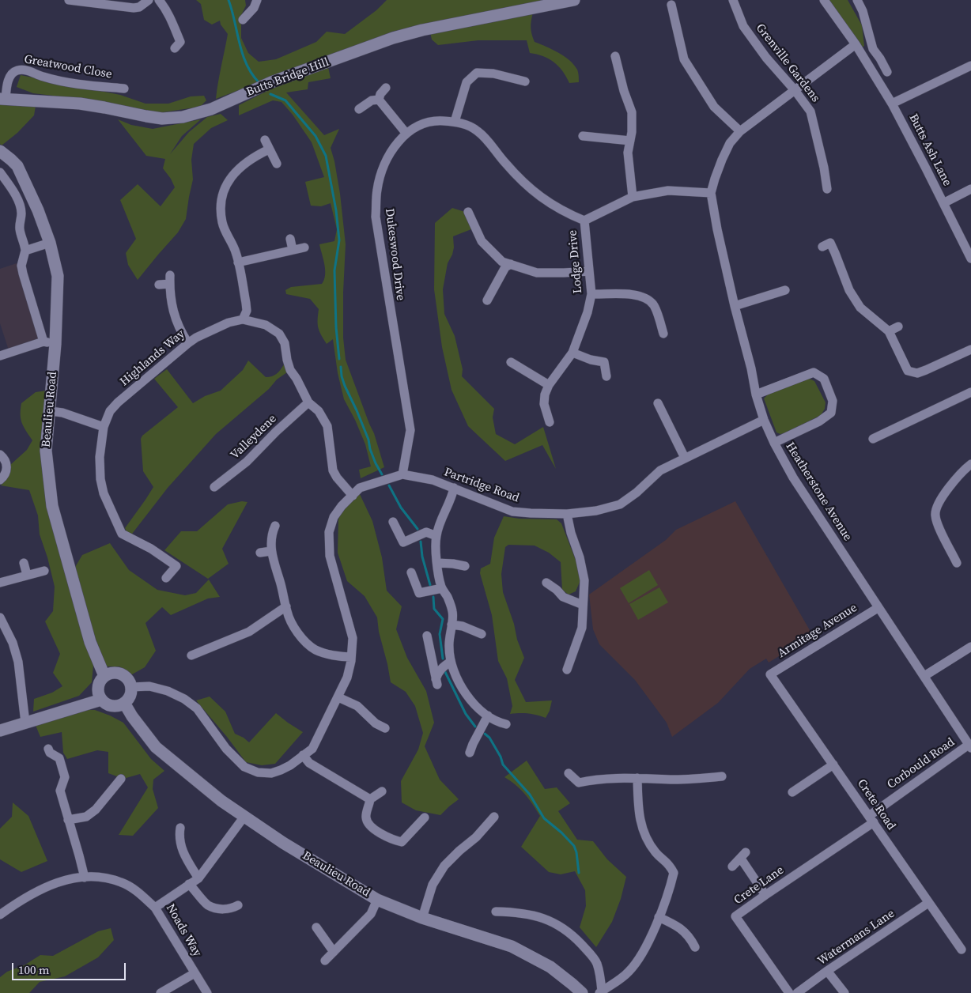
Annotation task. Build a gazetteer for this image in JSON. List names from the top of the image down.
{
  "streets": {
    "street": [
      "Grenville Gardens",
      "Greatwood Close",
      "Butts Bridge Hill",
      "Butts Ash Lane",
      "Dukeswood Drive",
      "Lodge Drive",
      "Highlands Way",
      "Beaulieu Road",
      "Valleydene",
      "Partridge Road",
      "Heatherstone Avenue",
      "Armitage Avenue",
      "Corbould Road",
      "Crete Road",
      "Crete Lane",
      "Noads Way",
      "Watermans Lane"
    ]
  },
  "crossings": [
    ["Greatwood Close", "Butts Bridge Hill"],
    ["Dukeswood Drive", "Lodge Drive"],
    ["Dukeswood Drive", "Partridge Road"],
    ["Highlands Way", "Valleydene"],
    ["Beaulieu Road", "Noads Way"],
    ["Partridge Road", "Heatherstone Avenue"],
    ["Heatherstone Avenue", "Armitage Avenue"],
    ["Heatherstone Avenue", "Corbould Road"],
    ["Armitage Avenue", "Crete Road"],
    ["Corbould Road", "Crete Road"],
    ["Corbould Road", "Crete Lane"],
    ["Crete Road", "Crete Lane"],
    ["Crete Road", "Watermans Lane"]
  ],
  "scale_bar": "100 m"
}
